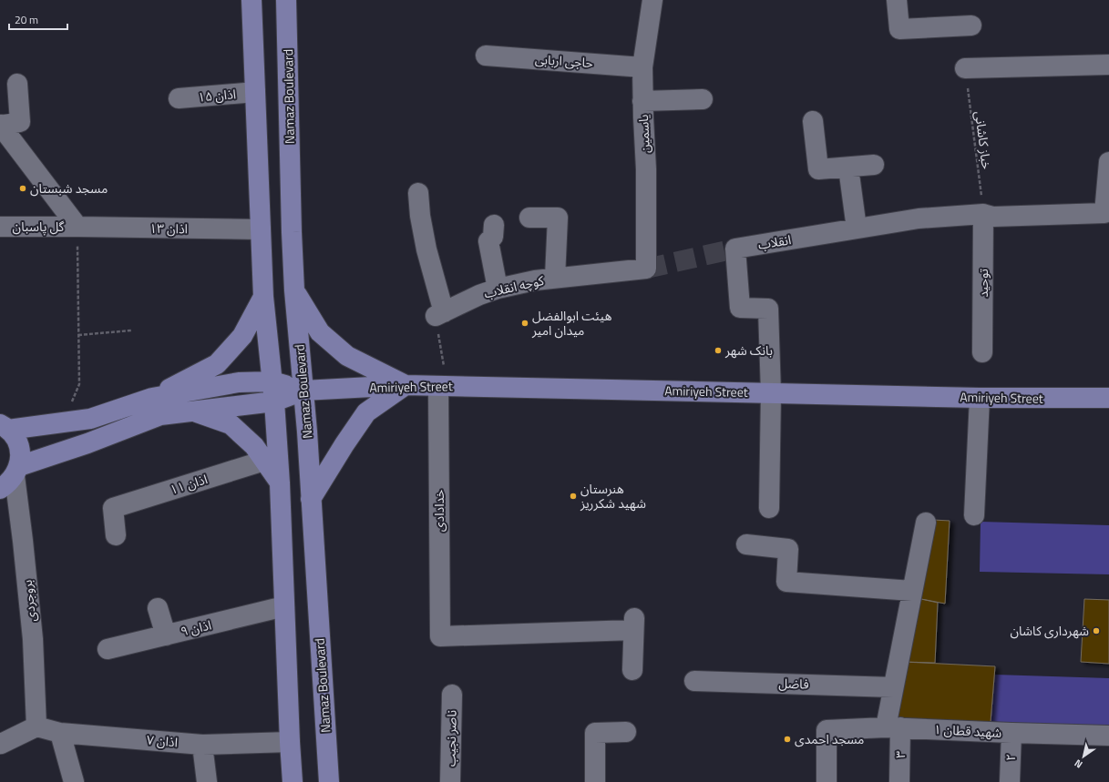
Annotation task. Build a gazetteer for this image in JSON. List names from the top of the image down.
{
  "streets": {
    "main road": ["Namaz Boulevard", "Amiriyeh Street"],
    "street": [
      "حاجی اربابی",
      "اذان ۱۵",
      "یاسمین",
      "گل پاسبان",
      "اذان ۱۳",
      "انقلاب",
      "توحید",
      "کوچه انقلاب",
      "اذان ۱۱",
      "خدادادی",
      "بروجردی",
      "اذان ۹",
      "فاضل",
      "شهید قطان ۱",
      "ناصر نجیب",
      "اذان ۷",
      "۳",
      "۲"
    ],
    "path": ["خباز کاشانی"]
  },
  "crossings": [
    ["حاجی اربابی", "یاسمین"],
    ["Namaz Boulevard", "Amiriyeh Street"],
    ["یاسمین", "کوچه انقلاب"],
    ["خباز کاشانی", "انقلاب"],
    ["خباز کاشانی", "توحید"],
    ["گل پاسبان", "اذان ۱۳"],
    ["انقلاب", "توحید"],
    ["انقلاب", "Amiriyeh Street"],
    ["Amiriyeh Street", "خدادادی"],
    ["بروجردی", "اذان ۷"],
    ["فاضل", "۳"],
    ["شهید قطان ۱", "۳"],
    ["شهید قطان ۱", "۲"]
  ],
  "places": [
    "مسجد شبستان",
    "هیئت ابوالفضل میدان امیر",
    "بانک شهر",
    "هنرستان شهید شکرریز",
    "شهرداری کاشان",
    "مسجد احمدی"
  ],
  "scale_bar": "20 m",
  "north": "bottom left"
}
